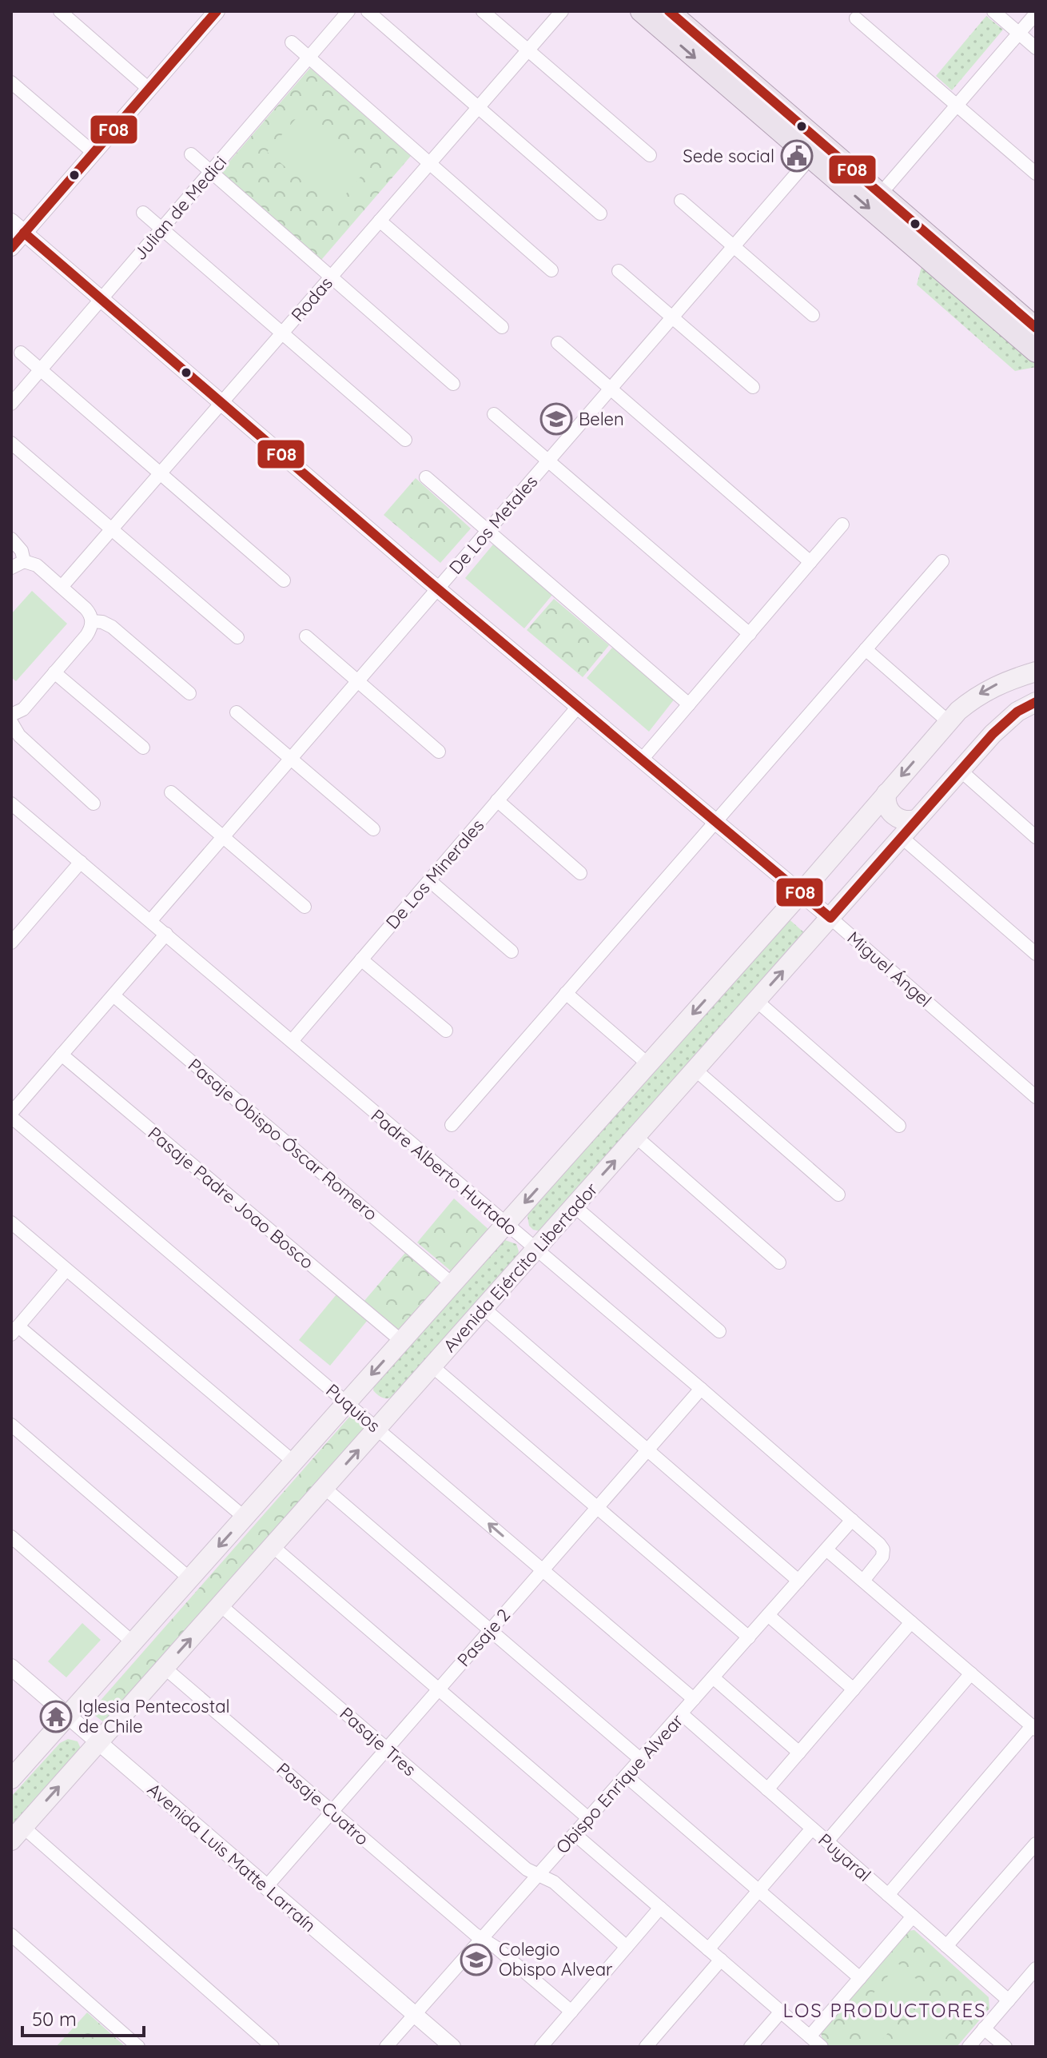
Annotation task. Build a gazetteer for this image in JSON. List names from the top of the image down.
{
  "streets": {
    "main road": ["Avenida Ejército Libertador"],
    "street": [
      "Julian de Medici",
      "Rodas",
      "De Los Metales",
      "De Los Minerales",
      "Miguel Ángel",
      "Pasaje Obispo Óscar Romero",
      "Padre Alberto Hurtado",
      "Pasaje Padre Joao Bosco",
      "Puquios",
      "Pasaje 2",
      "Pasaje Tres",
      "Obispo Enrique Alvear",
      "Pasaje Cuatro",
      "Avenida Luis Matte Larraín",
      "Puyaral"
    ]
  },
  "crossings": [
    ["Julian de Medici", "Miguel Ángel"],
    ["Rodas", "Miguel Ángel"],
    ["De Los Metales", "Miguel Ángel"],
    ["De Los Metales", "Padre Alberto Hurtado"],
    ["De Los Minerales", "Miguel Ángel"],
    ["De Los Minerales", "Padre Alberto Hurtado"],
    ["Miguel Ángel", "Avenida Ejército Libertador"],
    ["Padre Alberto Hurtado", "Avenida Ejército Libertador"],
    ["Padre Alberto Hurtado", "Pasaje 2"],
    ["Padre Alberto Hurtado", "Obispo Enrique Alvear"],
    ["Avenida Ejército Libertador", "Puquios"],
    ["Avenida Ejército Libertador", "Pasaje Tres"],
    ["Avenida Ejército Libertador", "Pasaje Cuatro"],
    ["Avenida Ejército Libertador", "Avenida Luis Matte Larraín"],
    ["Puquios", "Pasaje 2"],
    ["Puquios", "Obispo Enrique Alvear"],
    ["Pasaje 2", "Pasaje Tres"],
    ["Pasaje 2", "Pasaje Cuatro"],
    ["Pasaje 2", "Avenida Luis Matte Larraín"],
    ["Pasaje Tres", "Obispo Enrique Alvear"],
    ["Obispo Enrique Alvear", "Pasaje Cuatro"],
    ["Obispo Enrique Alvear", "Avenida Luis Matte Larraín"],
    ["Obispo Enrique Alvear", "Puyaral"]
  ],
  "districts": ["LOS PRODUCTORES"],
  "places": {
    "public building": ["Sede social"],
    "school or university": ["Belen", "Colegio Obispo Alvear"],
    "temple": ["Iglesia Pentecostal de Chile"]
  },
  "lines": ["transit line F08"],
  "scale_bar": "50 m"
}
